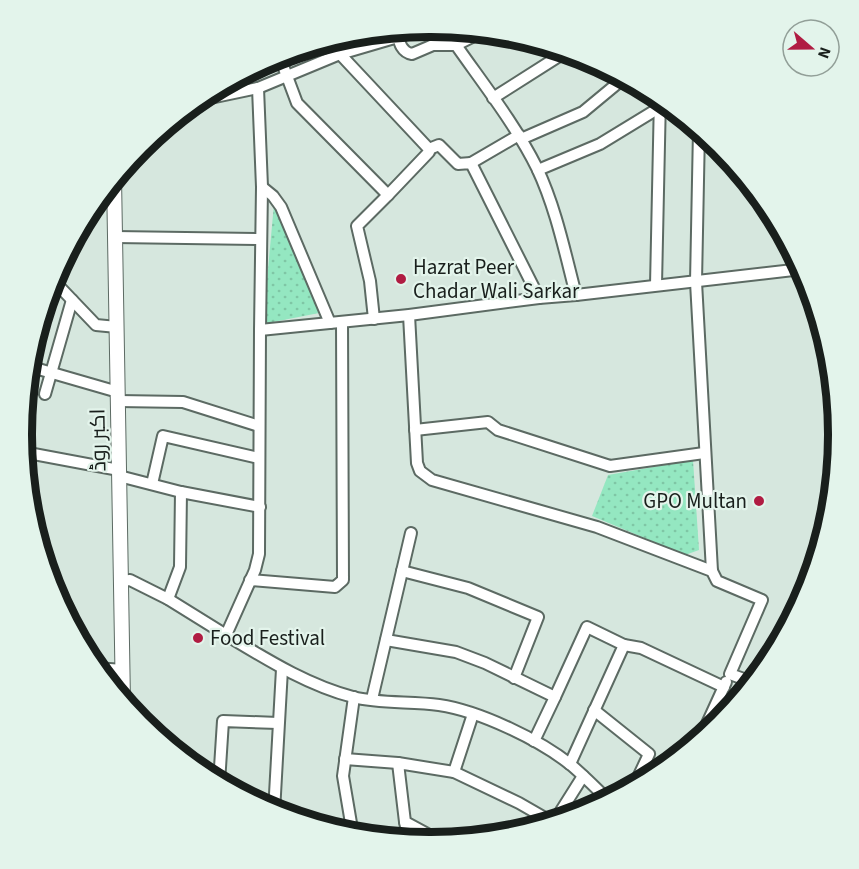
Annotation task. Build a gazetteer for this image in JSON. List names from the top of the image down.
{
  "streets": {
    "main road": ["اکبر روڈ"]
  },
  "places": ["Hazrat Peer Chadar Wali Sarkar", "GPO Multan", "Food Festival"],
  "north": "right"
}
